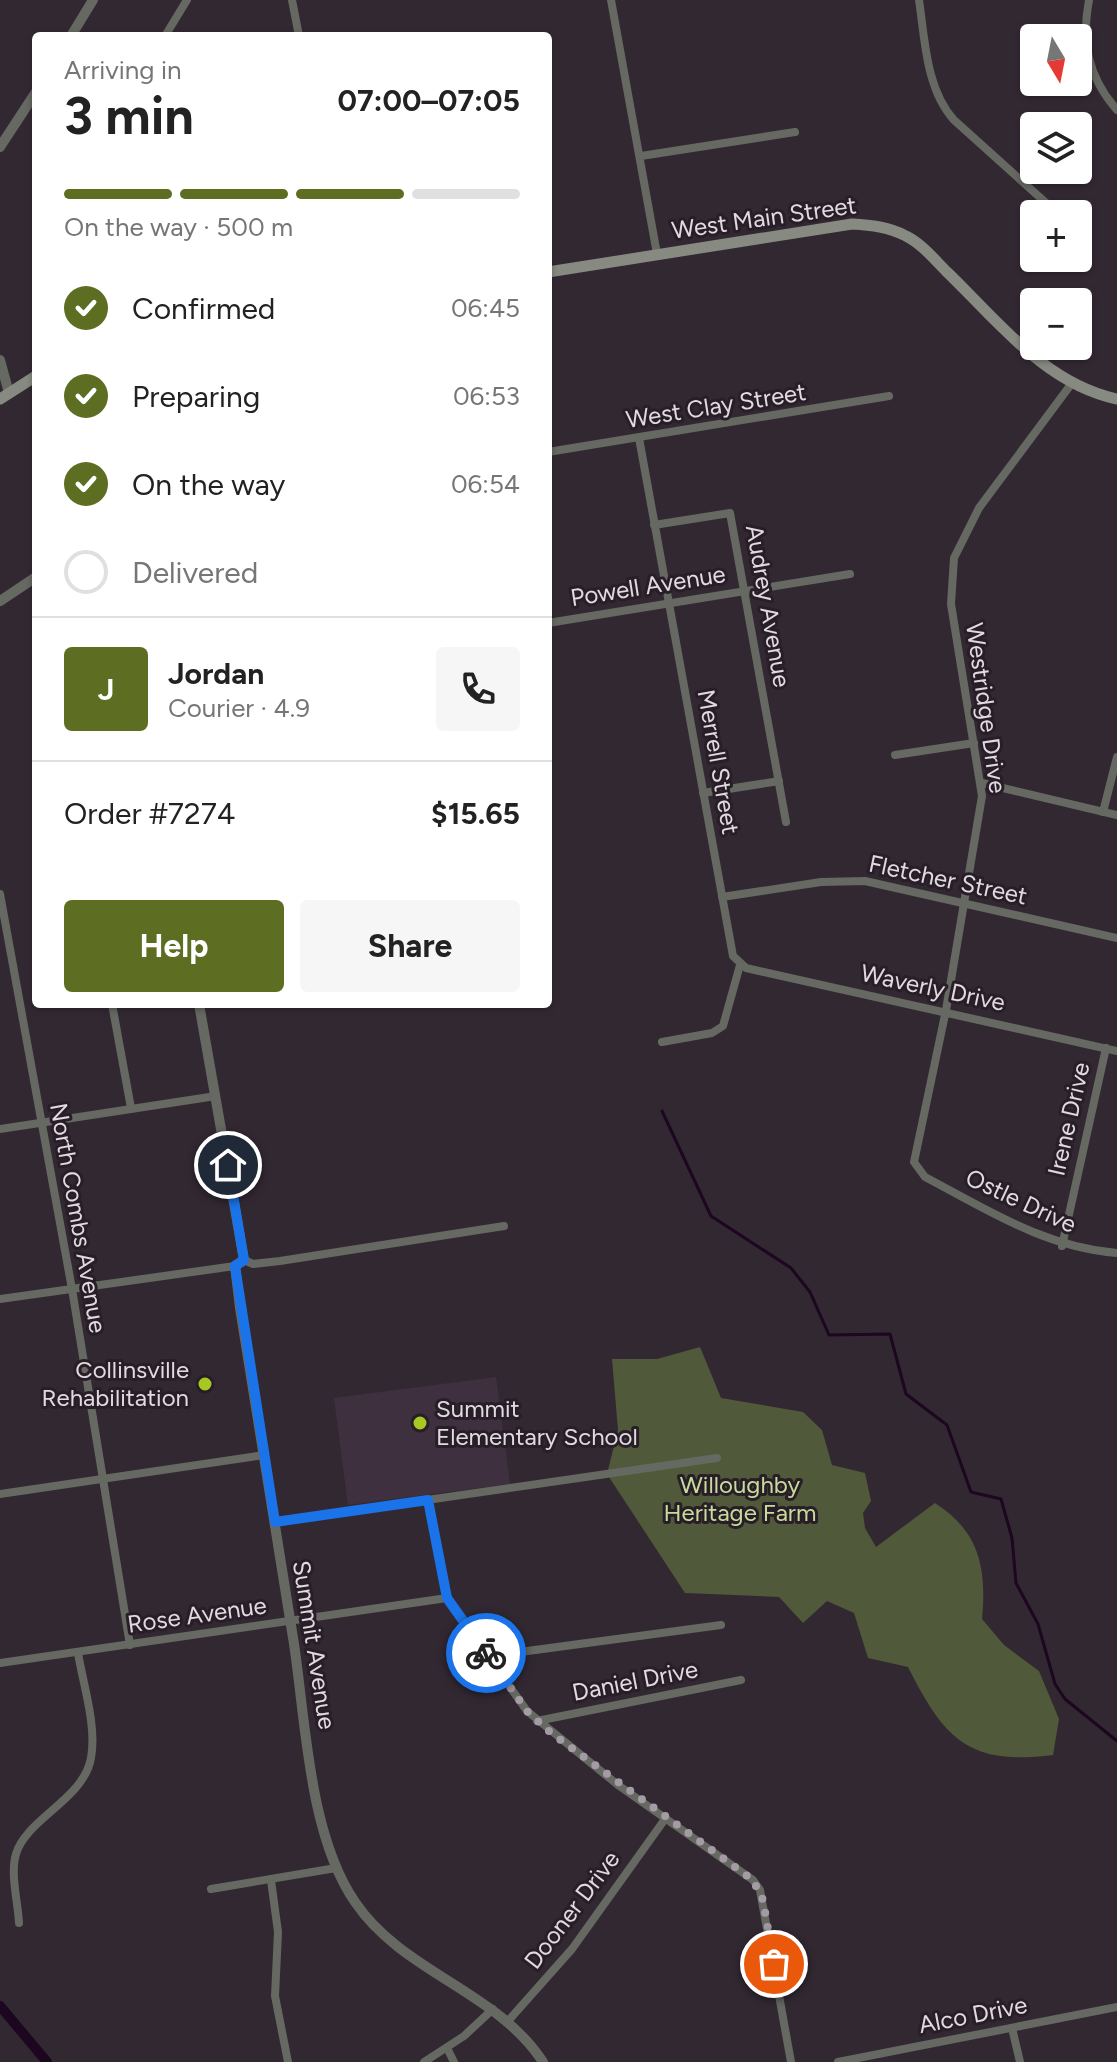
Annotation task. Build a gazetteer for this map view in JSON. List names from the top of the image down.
{
  "streets": {
    "main road": ["West Main Street"],
    "street": [
      "West Clay Street",
      "Powell Avenue",
      "Audrey Avenue",
      "Westridge Drive",
      "Merrell Street",
      "Fletcher Street",
      "Waverly Drive",
      "Irene Drive",
      "Ostle Drive",
      "North Combs Avenue",
      "Rose Avenue",
      "Summit Avenue",
      "Daniel Drive",
      "Dooner Drive",
      "Alco Drive"
    ]
  },
  "crossings": [
    ["West Main Street", "Westridge Drive"],
    ["West Clay Street", "Merrell Street"],
    ["Powell Avenue", "Audrey Avenue"],
    ["Powell Avenue", "Merrell Street"],
    ["Audrey Avenue", "Merrell Street"],
    ["Westridge Drive", "Fletcher Street"],
    ["Westridge Drive", "Waverly Drive"],
    ["Westridge Drive", "Ostle Drive"],
    ["Merrell Street", "Fletcher Street"],
    ["Merrell Street", "Waverly Drive"],
    ["Waverly Drive", "Irene Drive"],
    ["Irene Drive", "Ostle Drive"],
    ["North Combs Avenue", "Rose Avenue"],
    ["Rose Avenue", "Summit Avenue"],
    ["Summit Avenue", "Dooner Drive"]
  ],
  "parks": ["Willoughby Heritage Farm"],
  "places": ["Collinsville Rehabilitation", "Summit Elementary School"],
  "north": "bottom",
  "page": {
    "map_buttons": ["+", "−"],
    "heading": ["3 min", "Arriving in", "07:00–07:05"],
    "panel": [
      "Jordan",
      "Courier · 4.9",
      "Order #7274",
      "$15.65"
    ],
    "bar": "On the way · 500 m",
    "list": [
      ["Confirmed", "06:45"],
      ["Preparing", "06:53"],
      ["On the way", "06:54"],
      "Delivered"
    ],
    "round": "J",
    "buttons": ["Help", "Share"]
  }
}
